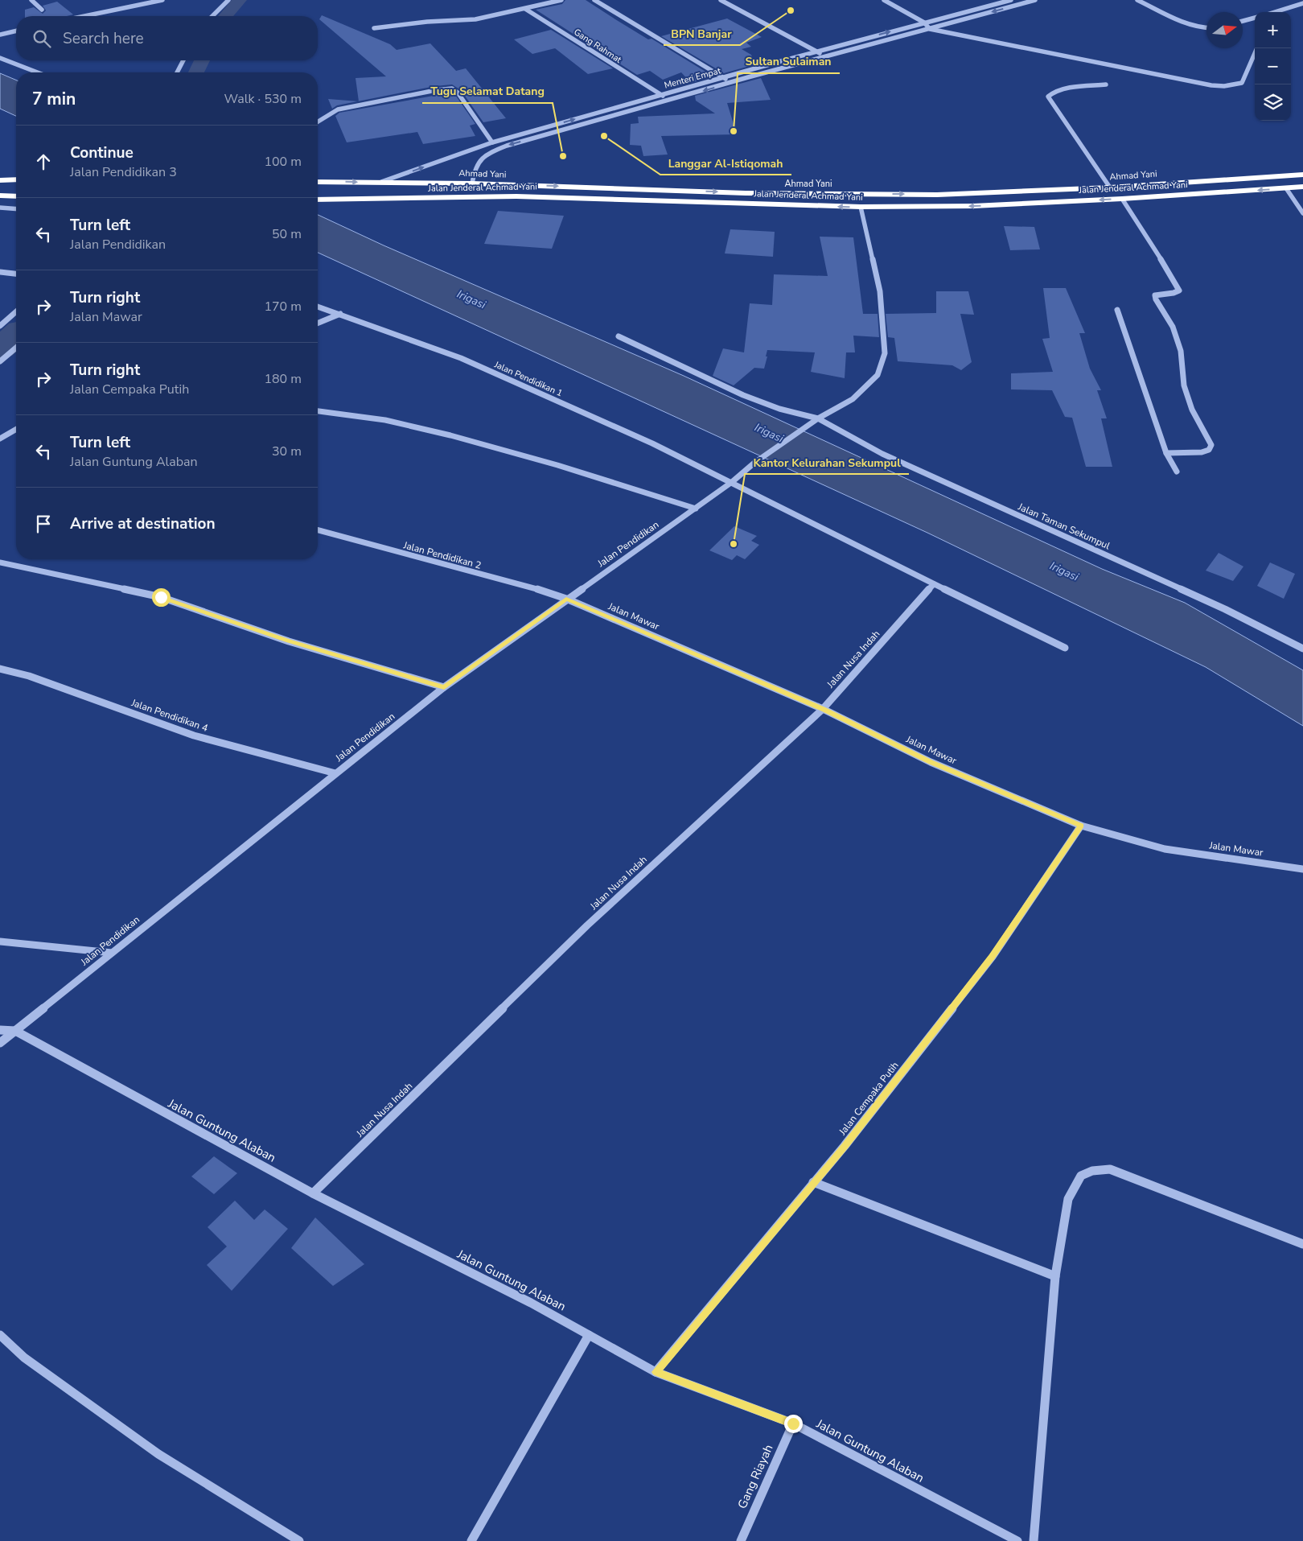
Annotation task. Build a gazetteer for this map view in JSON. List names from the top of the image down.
{
  "streets": {
    "highway": ["Ahmad Yani", "Jalan Jenderal Achmad Yani"],
    "street": [
      "Gang Rahmat",
      "Menteri Empat",
      "Jalan Pendidikan 1",
      "Jalan Taman Sekumpul",
      "Jalan Pendidikan",
      "Jalan Pendidikan 2",
      "Jalan Mawar",
      "Jalan Nusa Indah",
      "Jalan Pendidikan 4",
      "Jalan Cempaka Putih",
      "Jalan Guntung Alaban",
      "Gang Riayah"
    ]
  },
  "crossings": [
    ["Gang Rahmat", "Menteri Empat"],
    ["Menteri Empat", "Ahmad Yani"],
    ["Jalan Pendidikan 1", "Jalan Pendidikan"],
    ["Jalan Pendidikan 1", "Jalan Nusa Indah"],
    ["Jalan Pendidikan", "Jalan Pendidikan 2"],
    ["Jalan Pendidikan", "Jalan Mawar"],
    ["Jalan Pendidikan", "Jalan Pendidikan 4"],
    ["Jalan Pendidikan", "Jalan Guntung Alaban"],
    ["Jalan Pendidikan 2", "Jalan Mawar"],
    ["Jalan Mawar", "Jalan Nusa Indah"],
    ["Jalan Mawar", "Jalan Cempaka Putih"],
    ["Jalan Nusa Indah", "Jalan Guntung Alaban"],
    ["Jalan Cempaka Putih", "Jalan Guntung Alaban"],
    ["Jalan Guntung Alaban", "Gang Riayah"]
  ],
  "one_way": ["Ahmad Yani", "Jalan Jenderal Achmad Yani"],
  "water": ["Irigasi"],
  "places": [
    "BPN Banjar",
    "Sultan Sulaiman",
    "Langgar Al-Istiqomah",
    "Tugu Selamat Datang",
    "Kantor Kelurahan Sekumpul"
  ],
  "north": "right",
  "page": {
    "map_buttons": ["+", "−"],
    "search": "Search here",
    "heading": ["7 min", "Walk · 530 m"],
    "list": [
      ["Continue", "Jalan Pendidikan 3", "100 m"],
      ["Turn left", "Jalan Pendidikan", "50 m"],
      ["Turn right", "Jalan Mawar", "170 m"],
      ["Turn right", "Jalan Cempaka Putih", "180 m"],
      ["Turn left", "Jalan Guntung Alaban", "30 m"],
      "Arrive at destination"
    ]
  }
}
